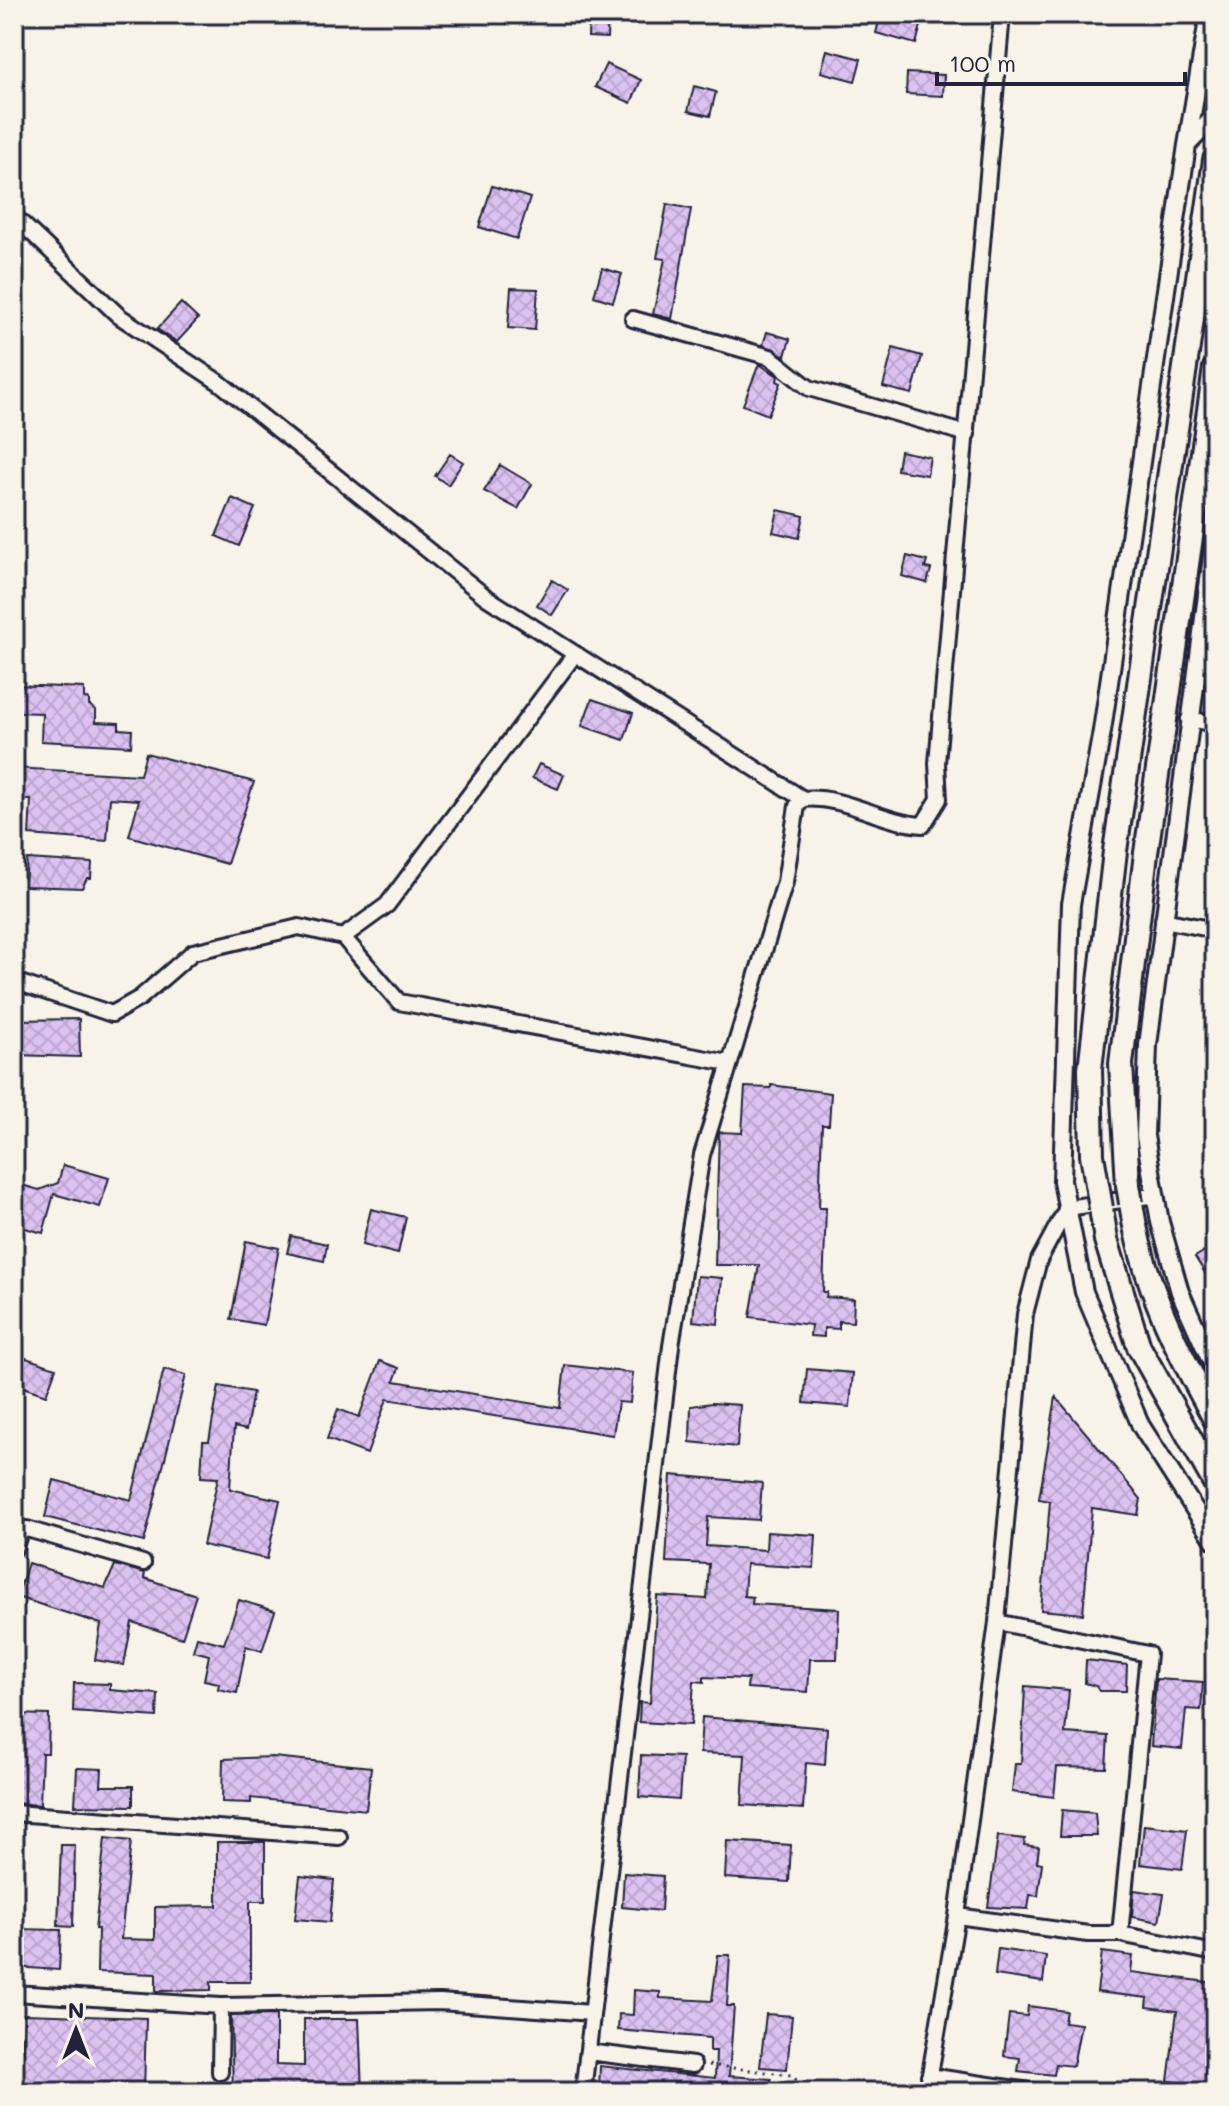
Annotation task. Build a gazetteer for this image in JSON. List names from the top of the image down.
{
  "scale_bar": "100 m",
  "north": "top"
}
